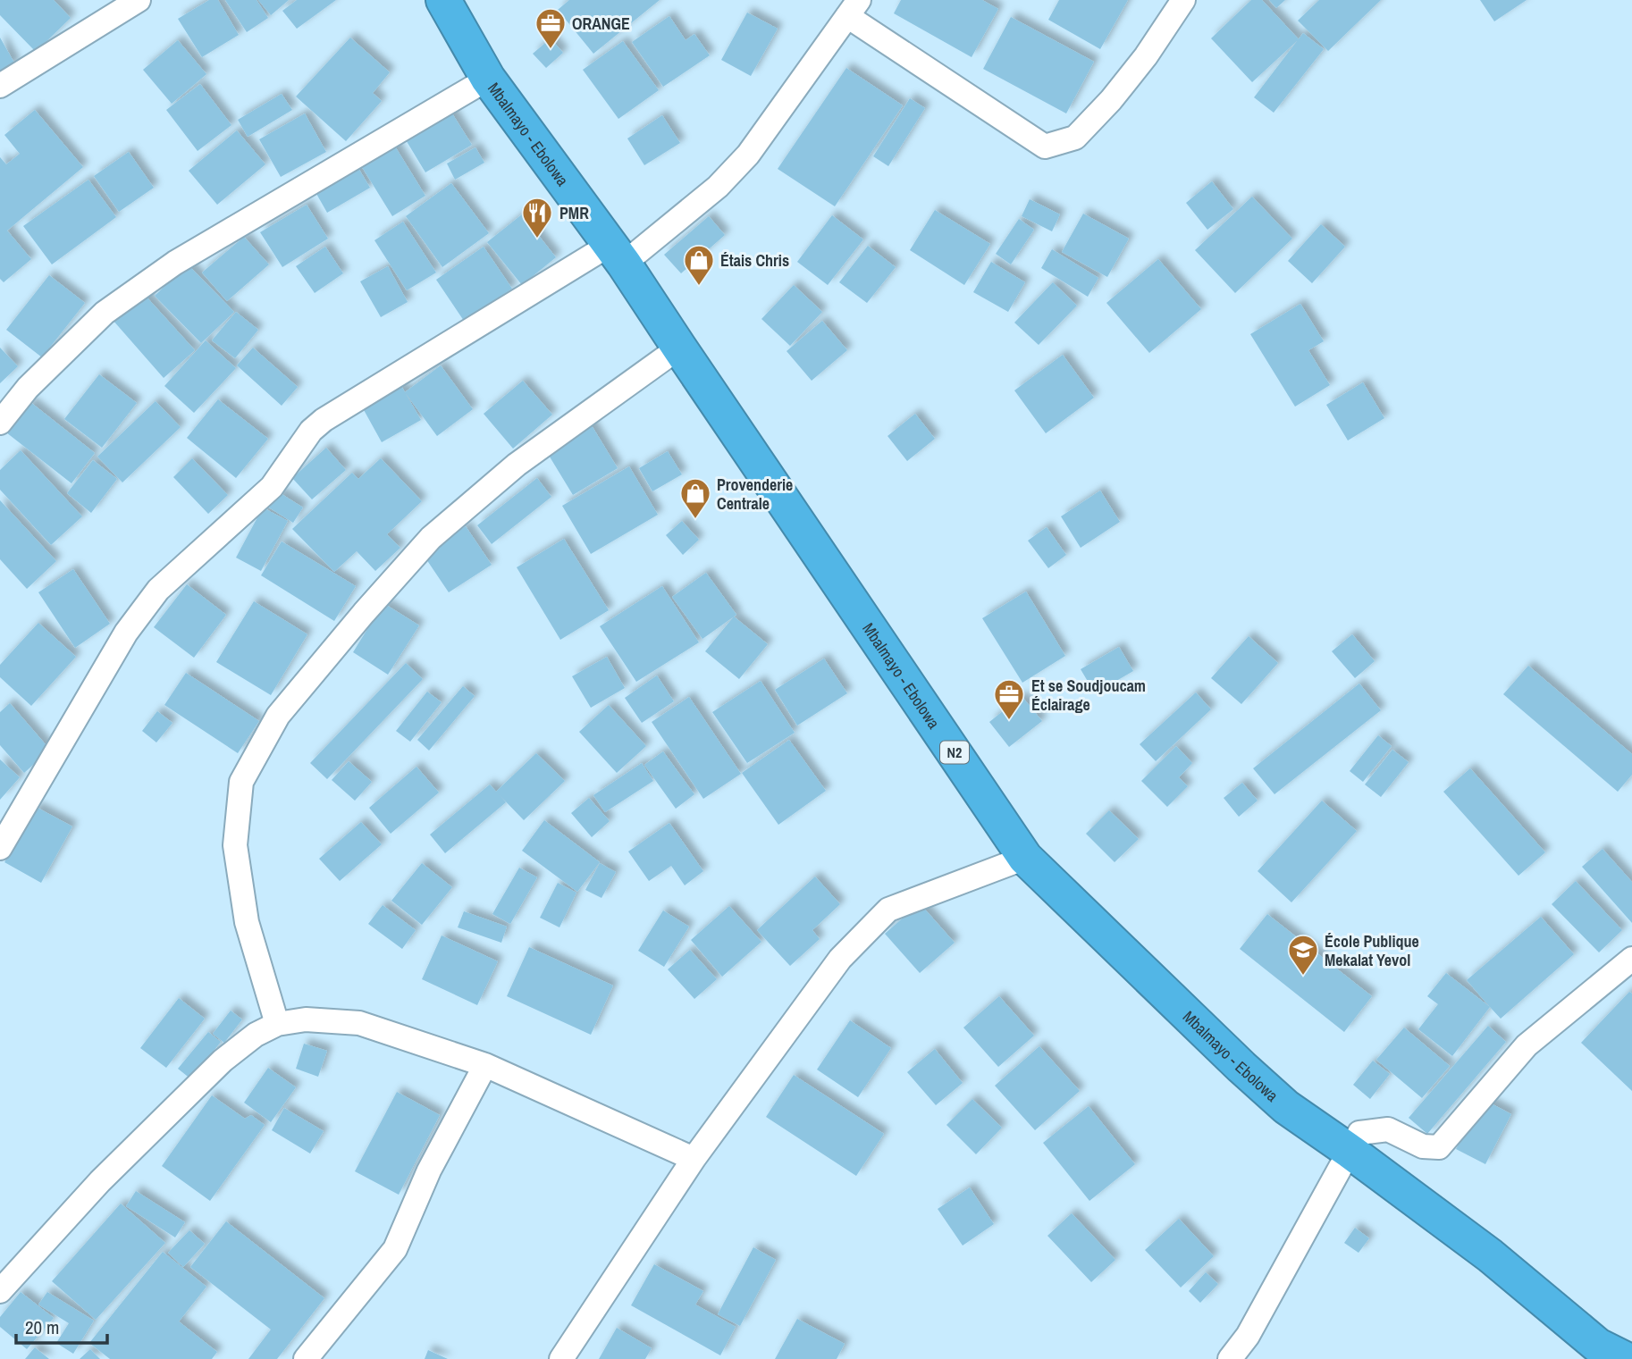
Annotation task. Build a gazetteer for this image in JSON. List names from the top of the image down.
{
  "streets": {
    "highway": ["Mbalmayo - Ebolowa", "N2"]
  },
  "places": {
    "office": ["ORANGE", "Et se Soudjoucam Éclairage"],
    "restaurant": ["PMR"],
    "shop": ["Étais Chris", "Provenderie Centrale"],
    "school or university": ["École Publique Mekalat Yevol"]
  },
  "scale_bar": "20 m"
}
